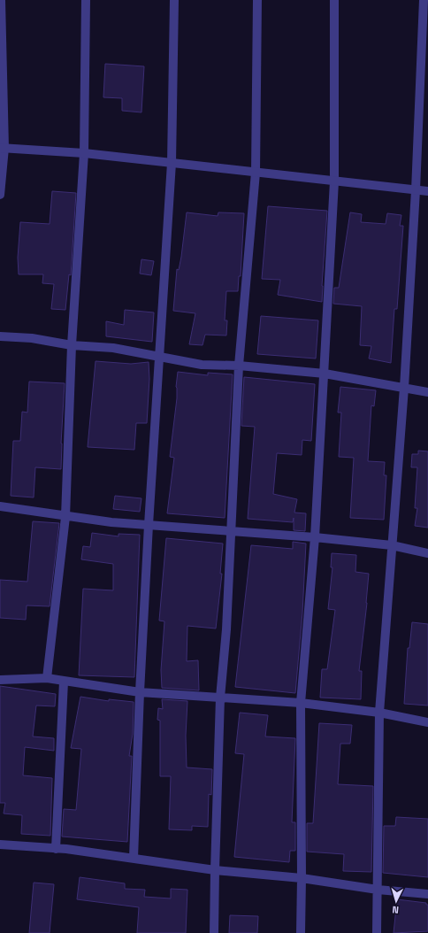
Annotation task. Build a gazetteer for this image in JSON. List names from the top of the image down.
{
  "north": "bottom"
}
